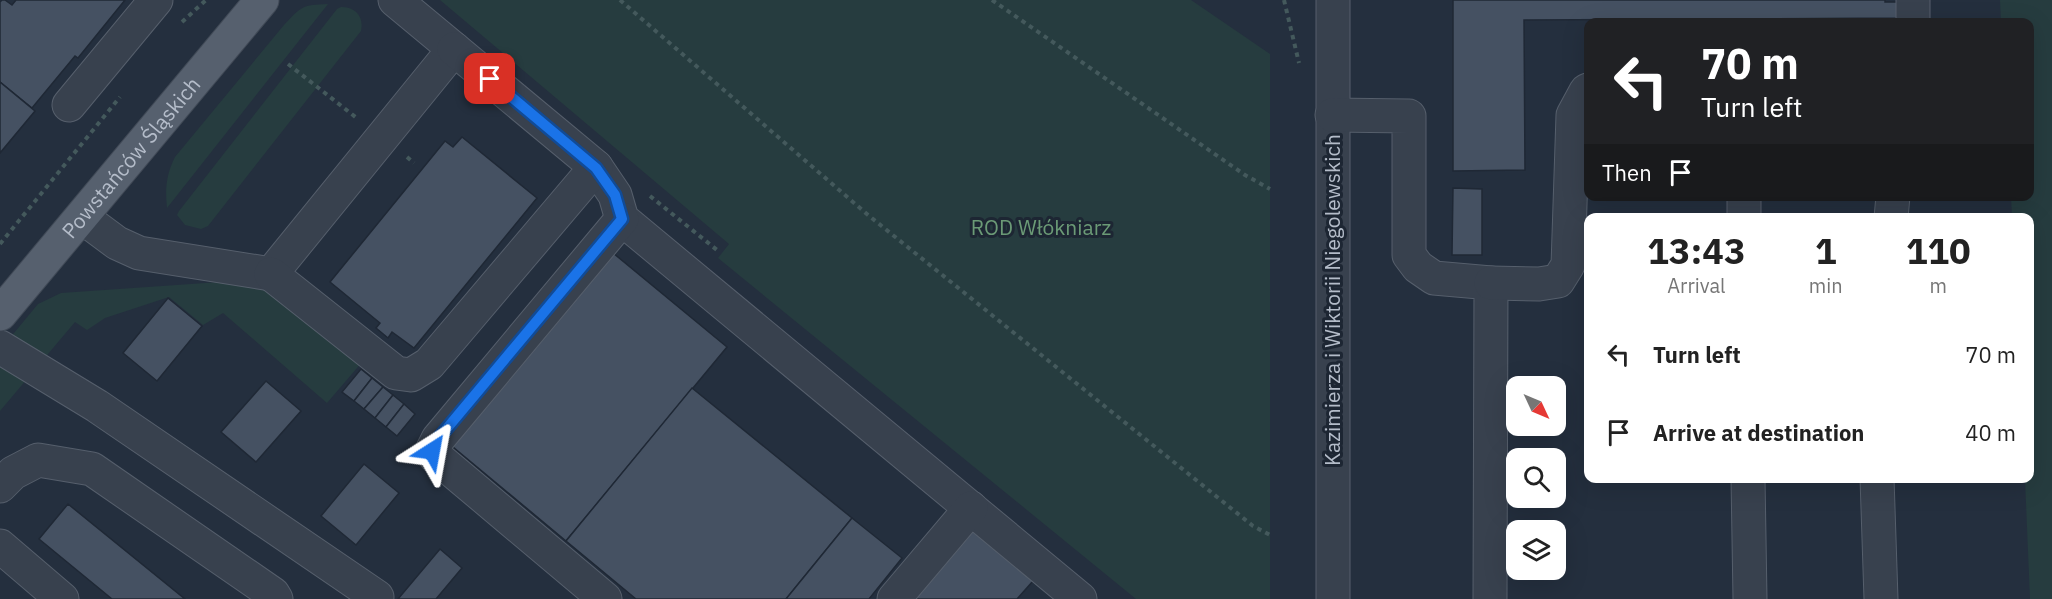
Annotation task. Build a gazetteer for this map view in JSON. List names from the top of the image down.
{
  "streets": {
    "main road": ["Powstańców Śląskich"],
    "street": ["Kazimierza i Wiktorii Niegolewskich"]
  },
  "parks": ["ROD Włókniarz"],
  "north": "bottom right",
  "page": {
    "turn": ["70 m", "Turn left"],
    "then": "Then",
    "eta": [
      "13:43",
      "Arrival",
      "1",
      "min",
      "110",
      "m"
    ],
    "list": [
      {
        "name": "Turn left",
        "value": "70 m"
      },
      {
        "name": "Arrive at destination",
        "value": "40 m"
      }
    ]
  }
}
